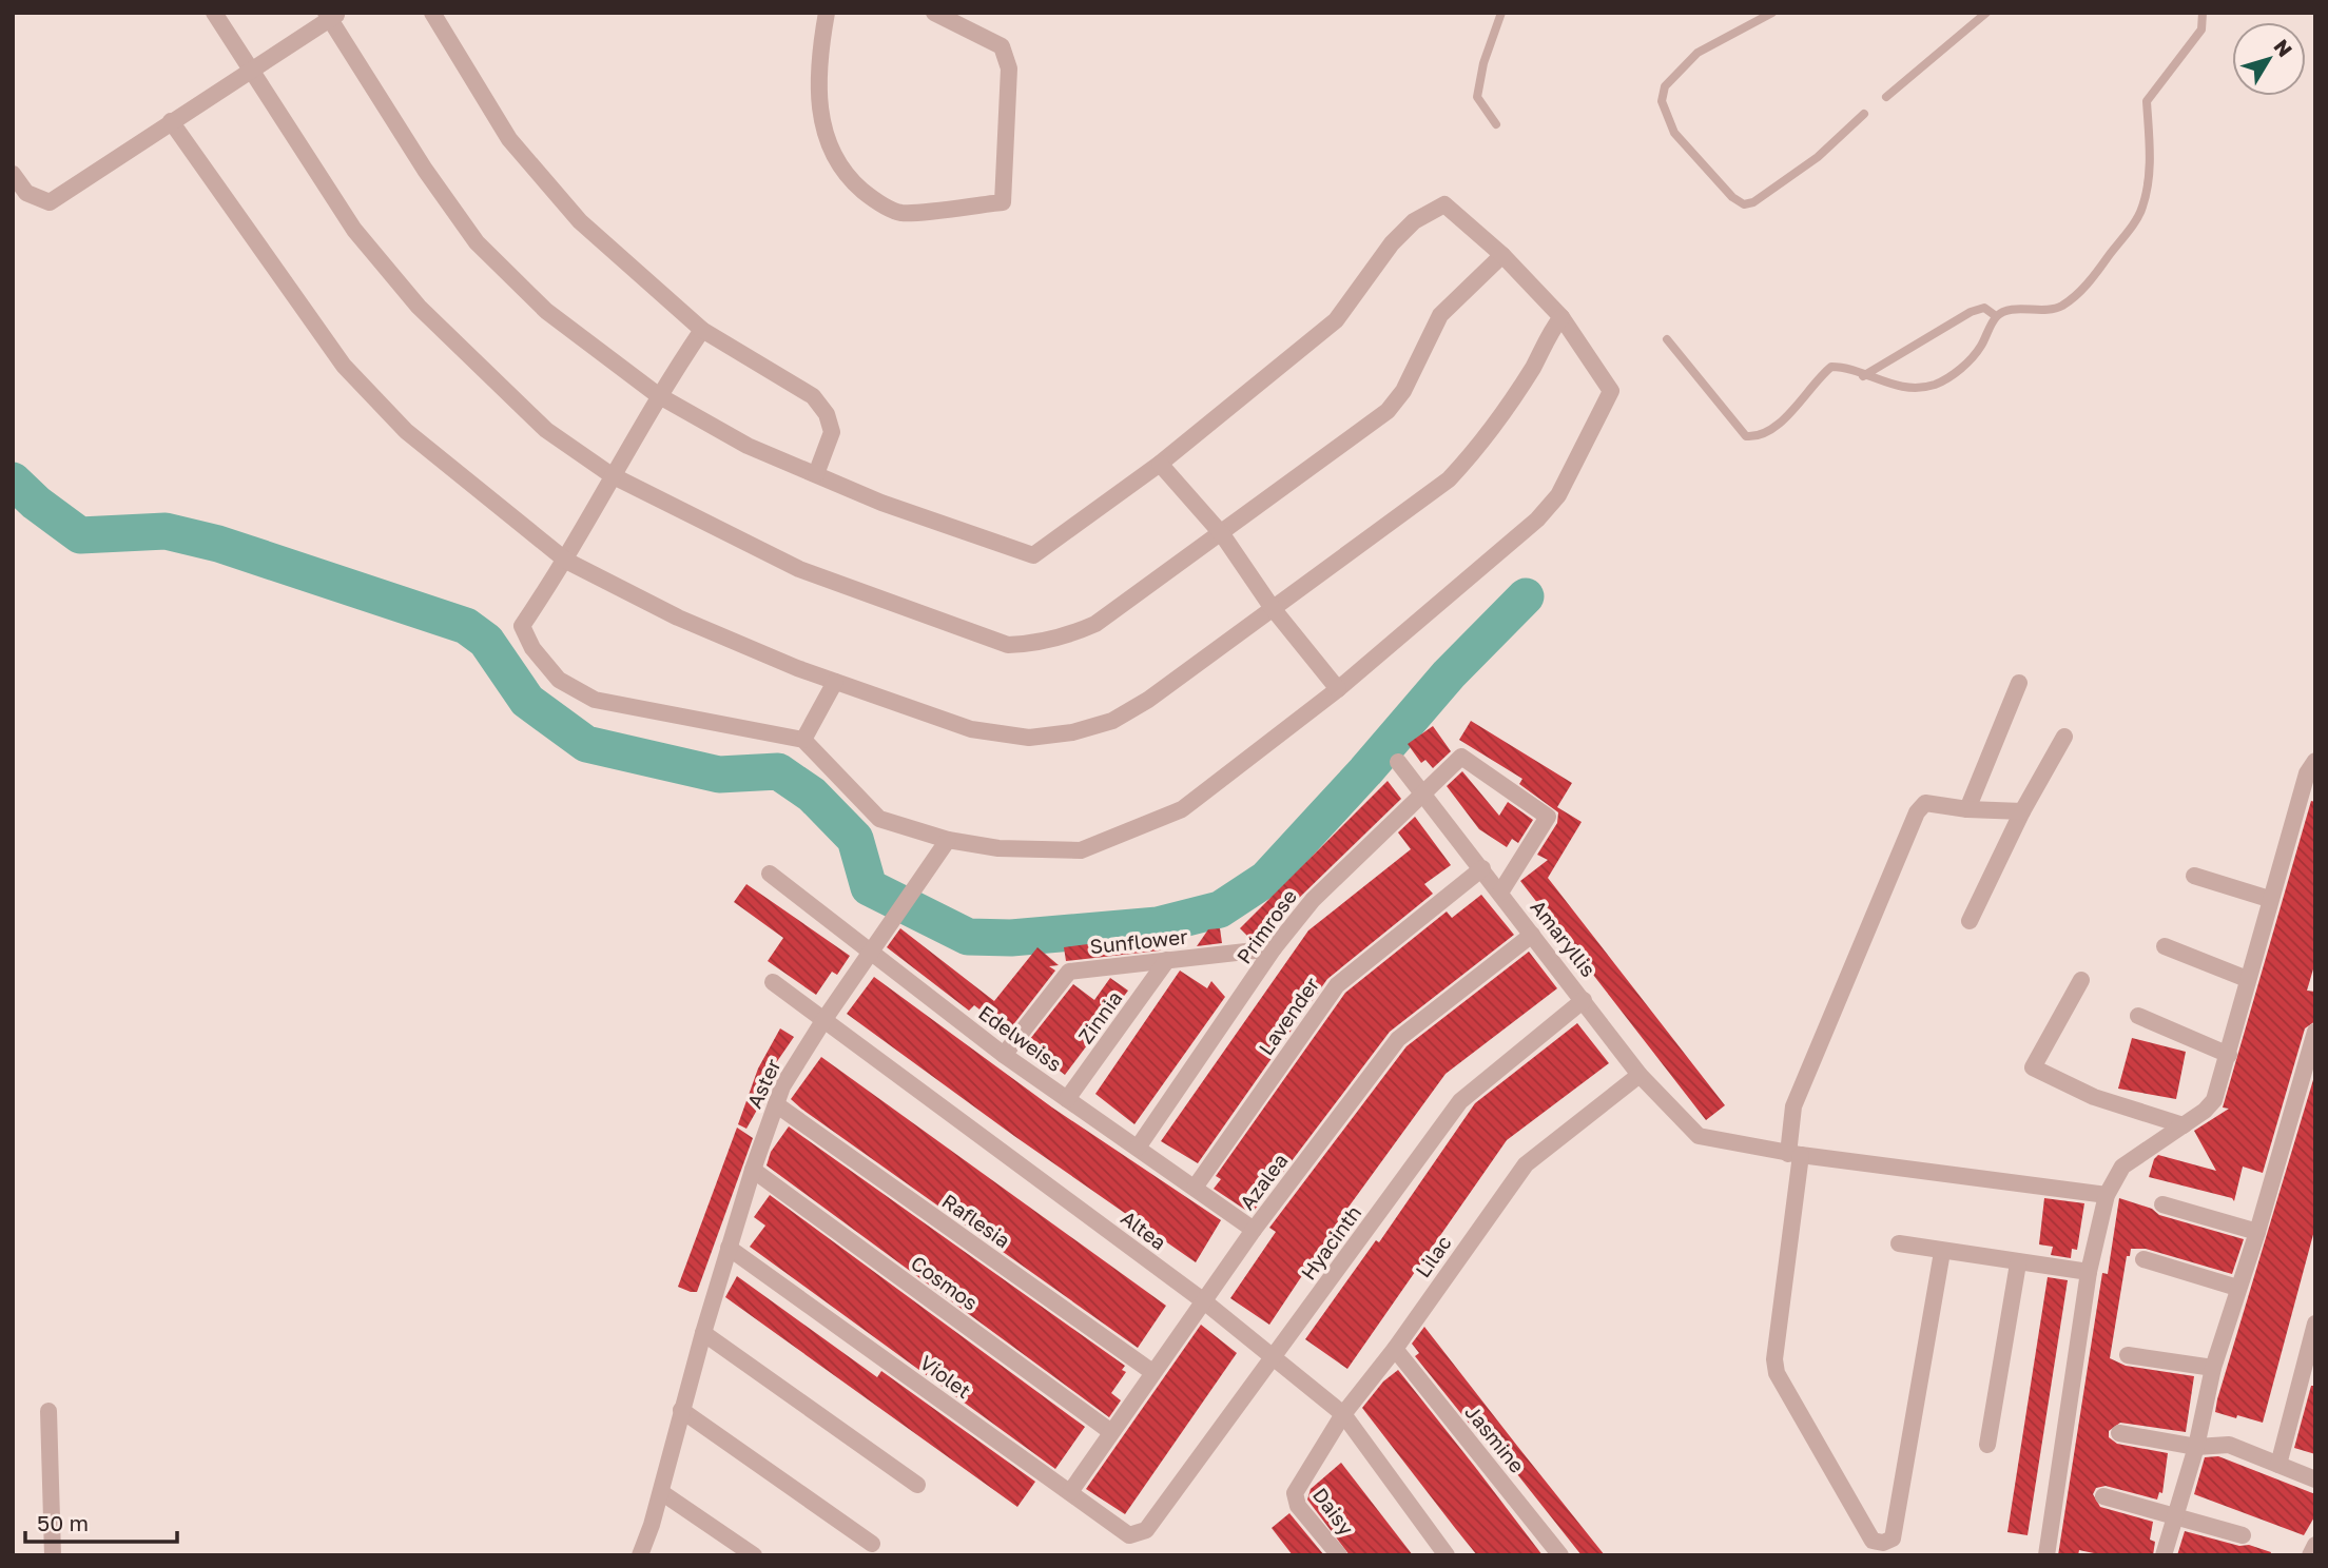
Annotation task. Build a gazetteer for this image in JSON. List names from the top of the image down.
{
  "streets": {
    "street": [
      "Primrose",
      "Amaryllis",
      "Sunflower",
      "Lavender",
      "Zinnia",
      "Edelweiss",
      "Aster",
      "Azalea",
      "Raflesia",
      "Altea",
      "Hyacinth",
      "Lilac",
      "Cosmos",
      "Violet",
      "Jasmine",
      "Daisy"
    ]
  },
  "crossings": [
    ["Primrose", "Amaryllis"],
    ["Primrose", "Sunflower"],
    ["Primrose", "Edelweiss"],
    ["Amaryllis", "Lavender"],
    ["Amaryllis", "Azalea"],
    ["Amaryllis", "Hyacinth"],
    ["Amaryllis", "Lilac"],
    ["Sunflower", "Zinnia"],
    ["Sunflower", "Edelweiss"],
    ["Lavender", "Edelweiss"],
    ["Zinnia", "Edelweiss"],
    ["Edelweiss", "Aster"],
    ["Edelweiss", "Azalea"],
    ["Aster", "Raflesia"],
    ["Aster", "Altea"],
    ["Aster", "Cosmos"],
    ["Aster", "Violet"],
    ["Azalea", "Raflesia"],
    ["Azalea", "Altea"],
    ["Azalea", "Cosmos"],
    ["Azalea", "Violet"],
    ["Altea", "Hyacinth"],
    ["Altea", "Lilac"],
    ["Hyacinth", "Violet"],
    ["Lilac", "Jasmine"],
    ["Lilac", "Daisy"]
  ],
  "scale_bar": "50 m",
  "north": "top right"
}
